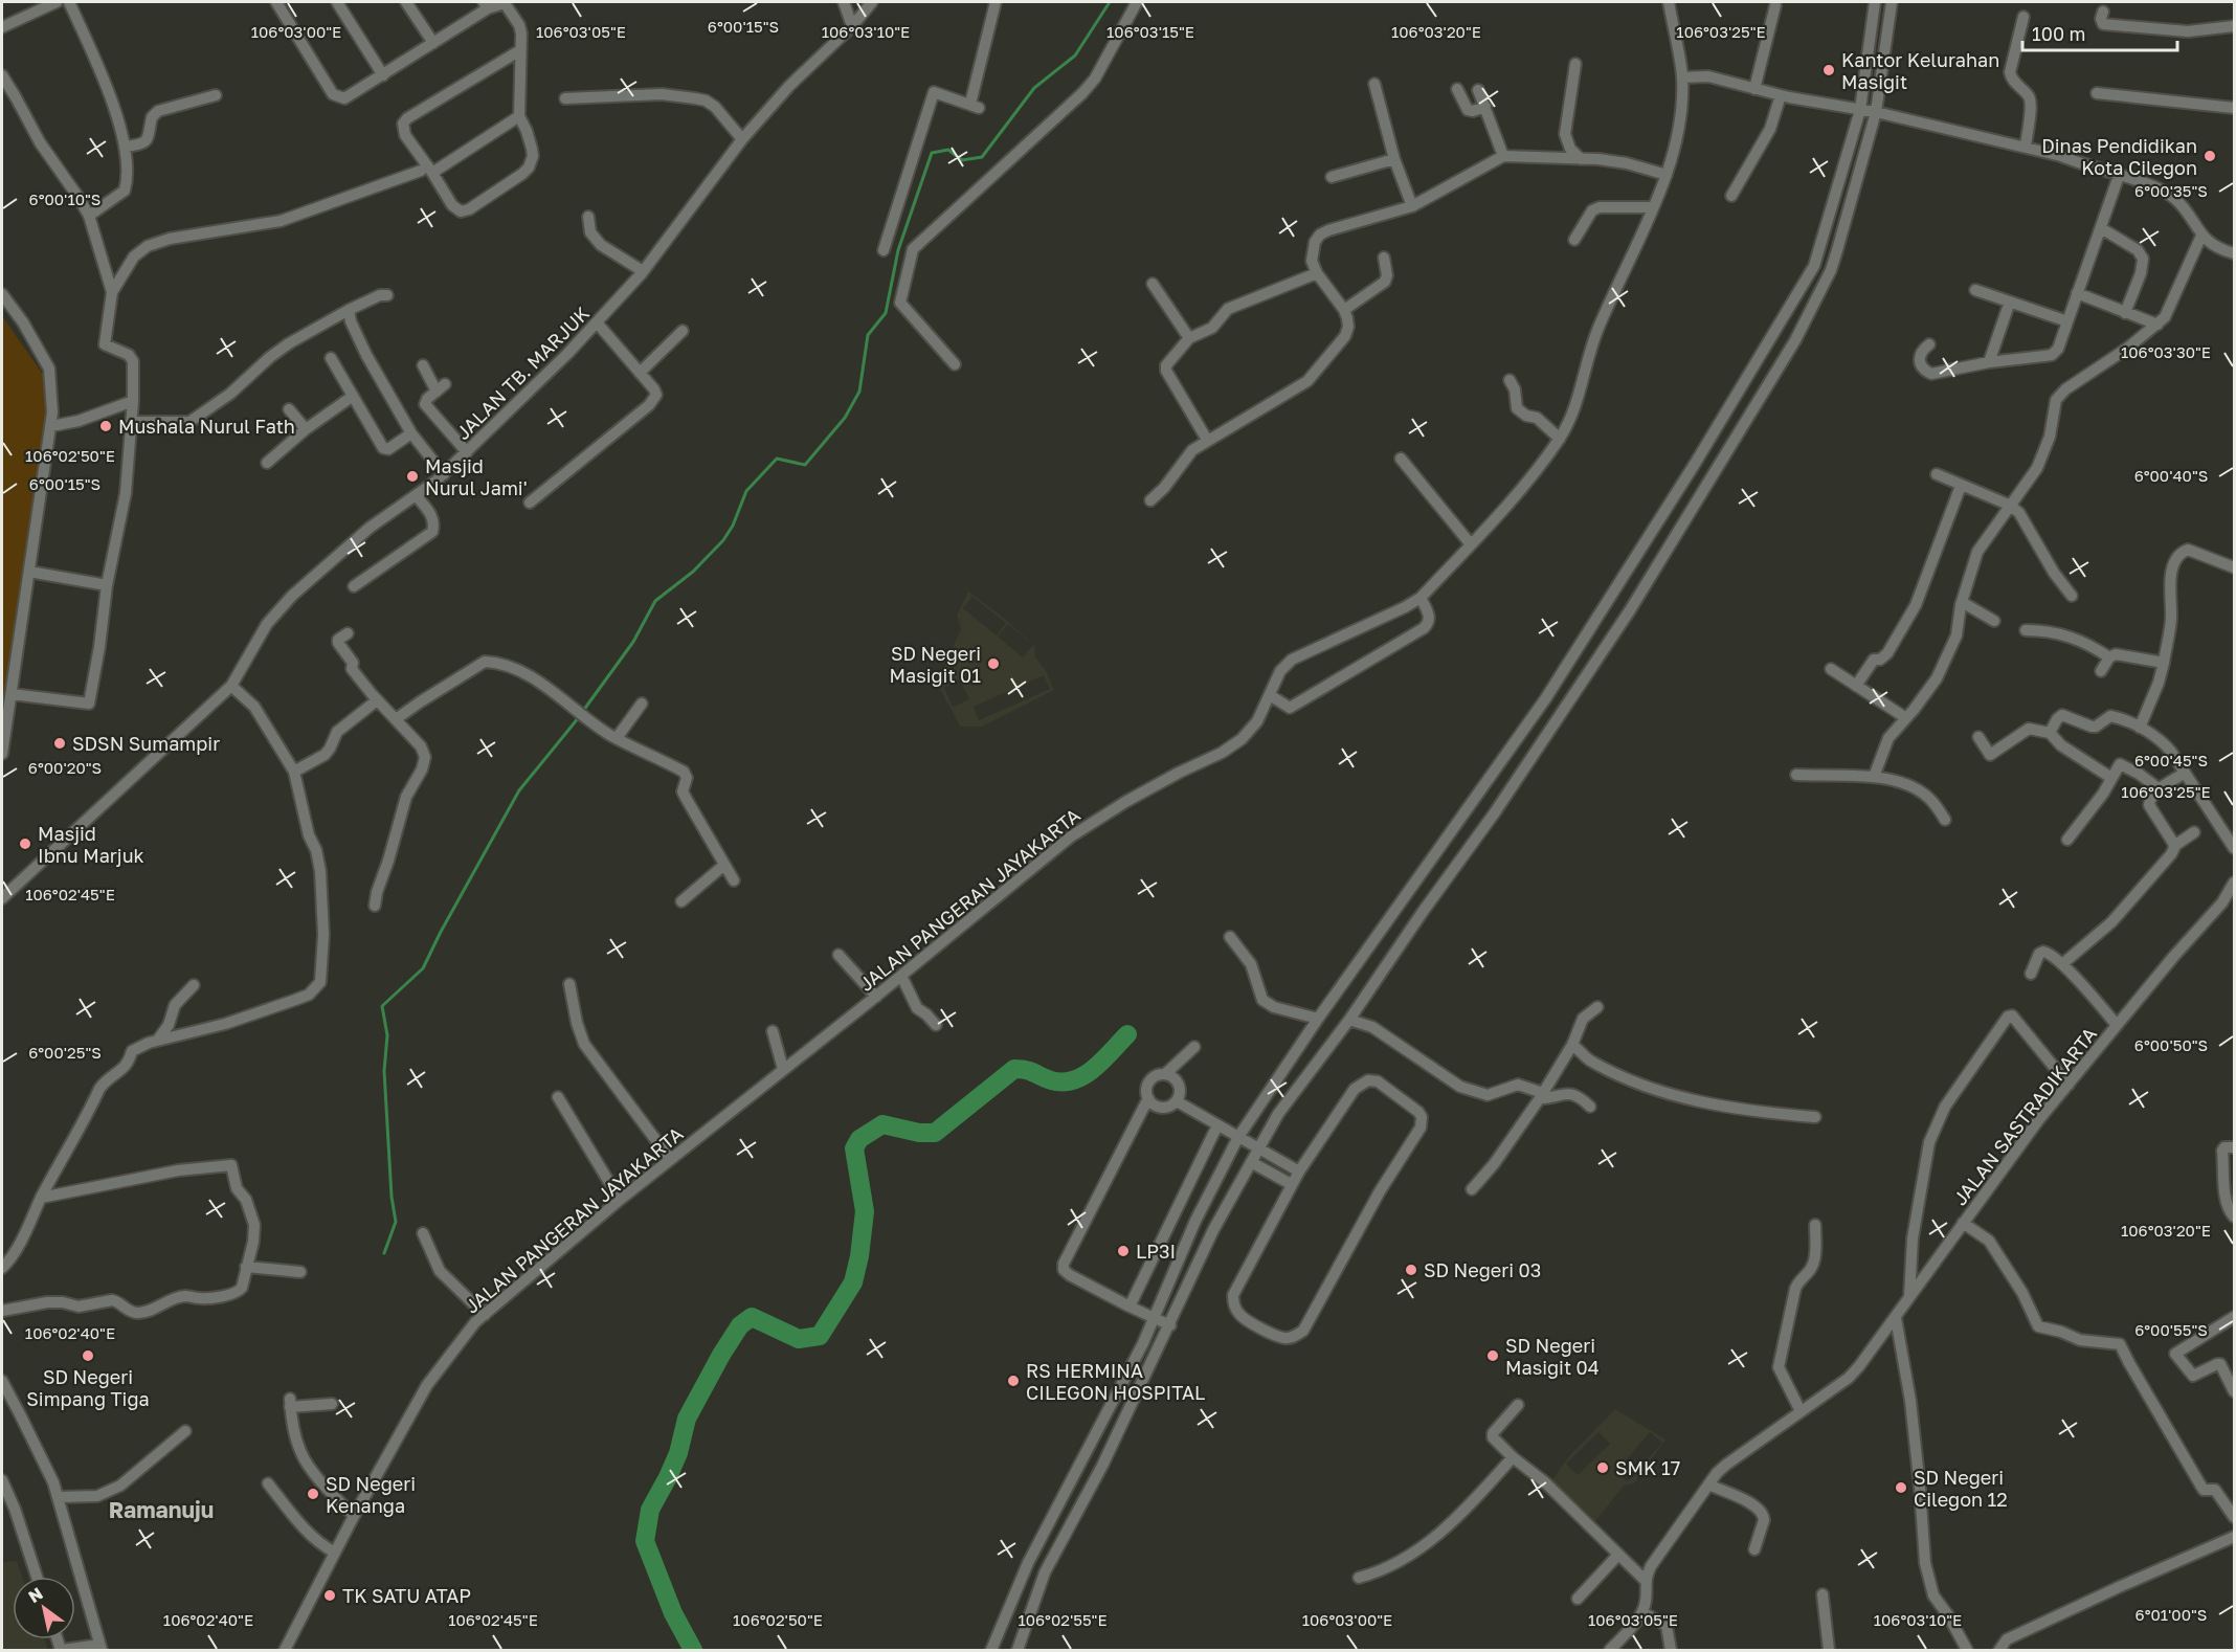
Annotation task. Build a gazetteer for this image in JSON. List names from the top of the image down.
{
  "streets": {
    "street": ["JALAN TB. MARJUK", "JALAN PANGERAN JAYAKARTA", "JALAN SASTRADIKARTA"]
  },
  "districts": ["Ramanuju"],
  "places": [
    "Kantor Kelurahan Masigit",
    "Dinas Pendidikan Kota Cilegon",
    "Mushala Nurul Fath",
    "Masjid Nurul Jami'",
    "SD Negeri Masigit 01",
    "SDSN Sumampir",
    "Masjid Ibnu Marjuk",
    "LP3I",
    "SD Negeri 03",
    "SD Negeri Simpang Tiga",
    "SD Negeri Masigit 04",
    "RS HERMINA CILEGON HOSPITAL",
    "SMK 17",
    "SD Negeri Cilegon 12",
    "SD Negeri Kenanga",
    "TK SATU ATAP"
  ],
  "scale_bar": "100 m",
  "north": "top left",
  "coordinates": [
    "6°00'15\"S",
    "106°03'00\"E",
    "106°03'05\"E",
    "106°03'10\"E",
    "106°03'15\"E",
    "106°03'20\"E",
    "106°03'25\"E",
    "6°00'35\"S",
    "6°00'10\"S",
    "106°03'30\"E",
    "106°02'50\"E",
    "6°00'40\"S",
    "6°00'45\"S",
    "6°00'20\"S",
    "106°02'45\"E",
    "6°00'50\"S",
    "6°00'25\"S",
    "6°00'55\"S",
    "106°02'40\"E",
    "6°01'00\"S",
    "106°02'55\"E"
  ]
}
